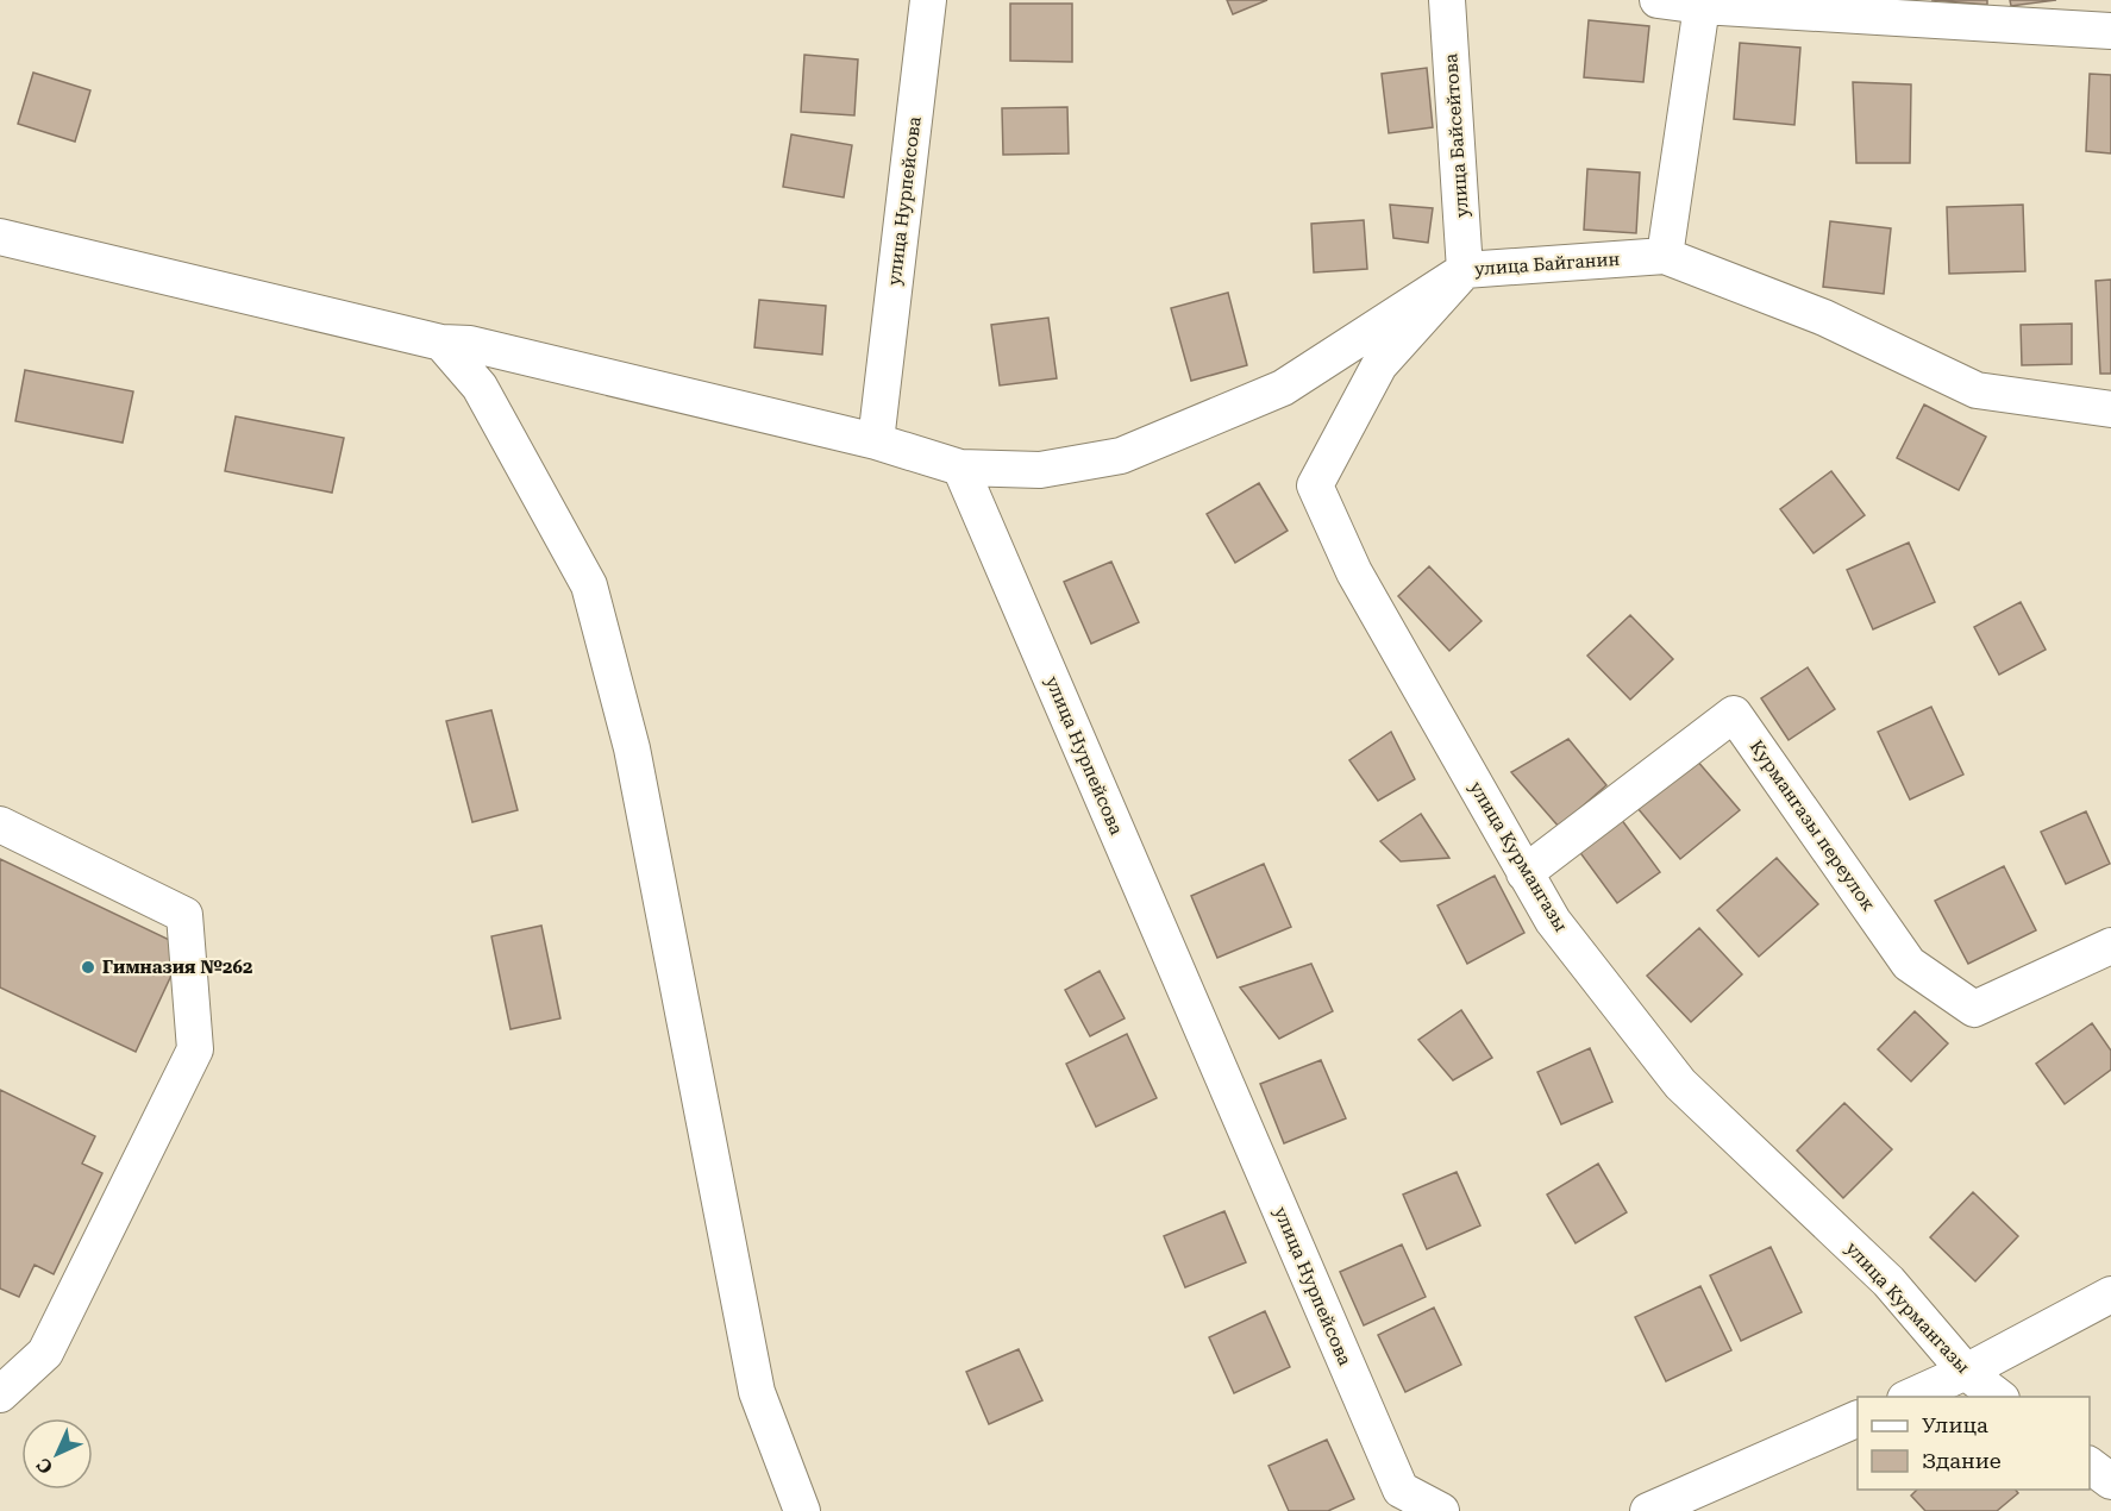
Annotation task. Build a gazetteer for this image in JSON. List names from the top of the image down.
{
  "streets": {
    "street": [
      "улица Байсейтова",
      "улица Нурпейсова",
      "улица Байганин",
      "Курмангазы переулок",
      "улица Курмангазы"
    ]
  },
  "crossings": [
    ["улица Байсейтова", "улица Байганин"],
    ["улица Байсейтова", "улица Курмангазы"],
    ["улица Нурпейсова", "улица Байганин"],
    ["улица Байганин", "улица Курмангазы"],
    ["Курмангазы переулок", "улица Курмангазы"]
  ],
  "places": ["Гимназия №262"],
  "legend": ["Улица", "Здание"],
  "north": "bottom left"
}
